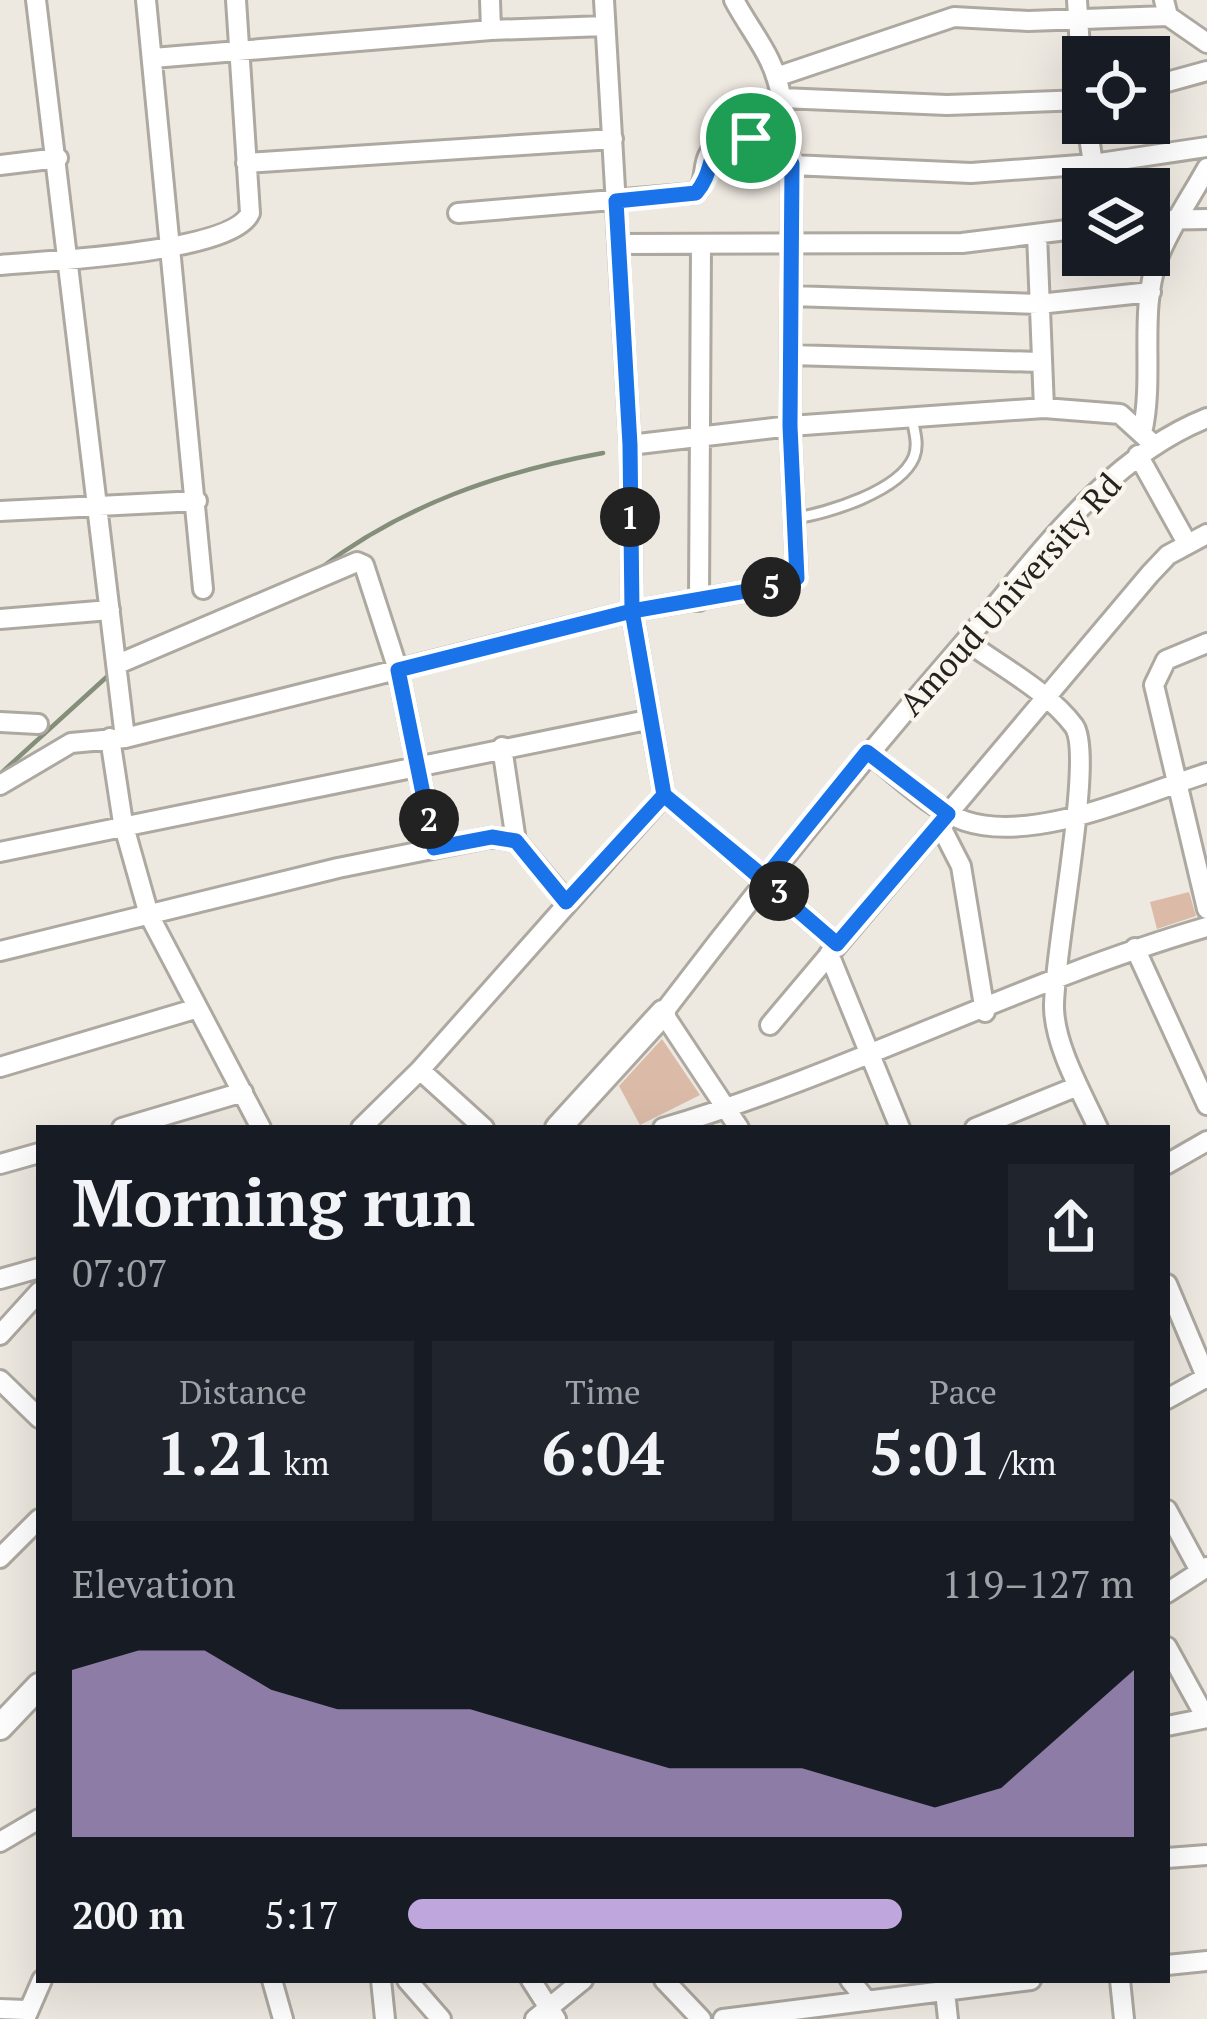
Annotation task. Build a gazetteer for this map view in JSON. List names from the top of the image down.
{
  "streets": {
    "street": ["Amoud University Rd"]
  },
  "page": {
    "pins": [
      "1",
      "5",
      "2",
      "3"
    ],
    "heading": ["Morning run", "07:07"],
    "stats": [
      ["Distance", "1.21 km"],
      ["Time", "6:04"],
      ["Pace", "5:01 /km"]
    ],
    "chart": ["Elevation", "119–127 m"],
    "list": [
      {
        "name": "200 m",
        "note": "5:17"
      }
    ]
  }
}
